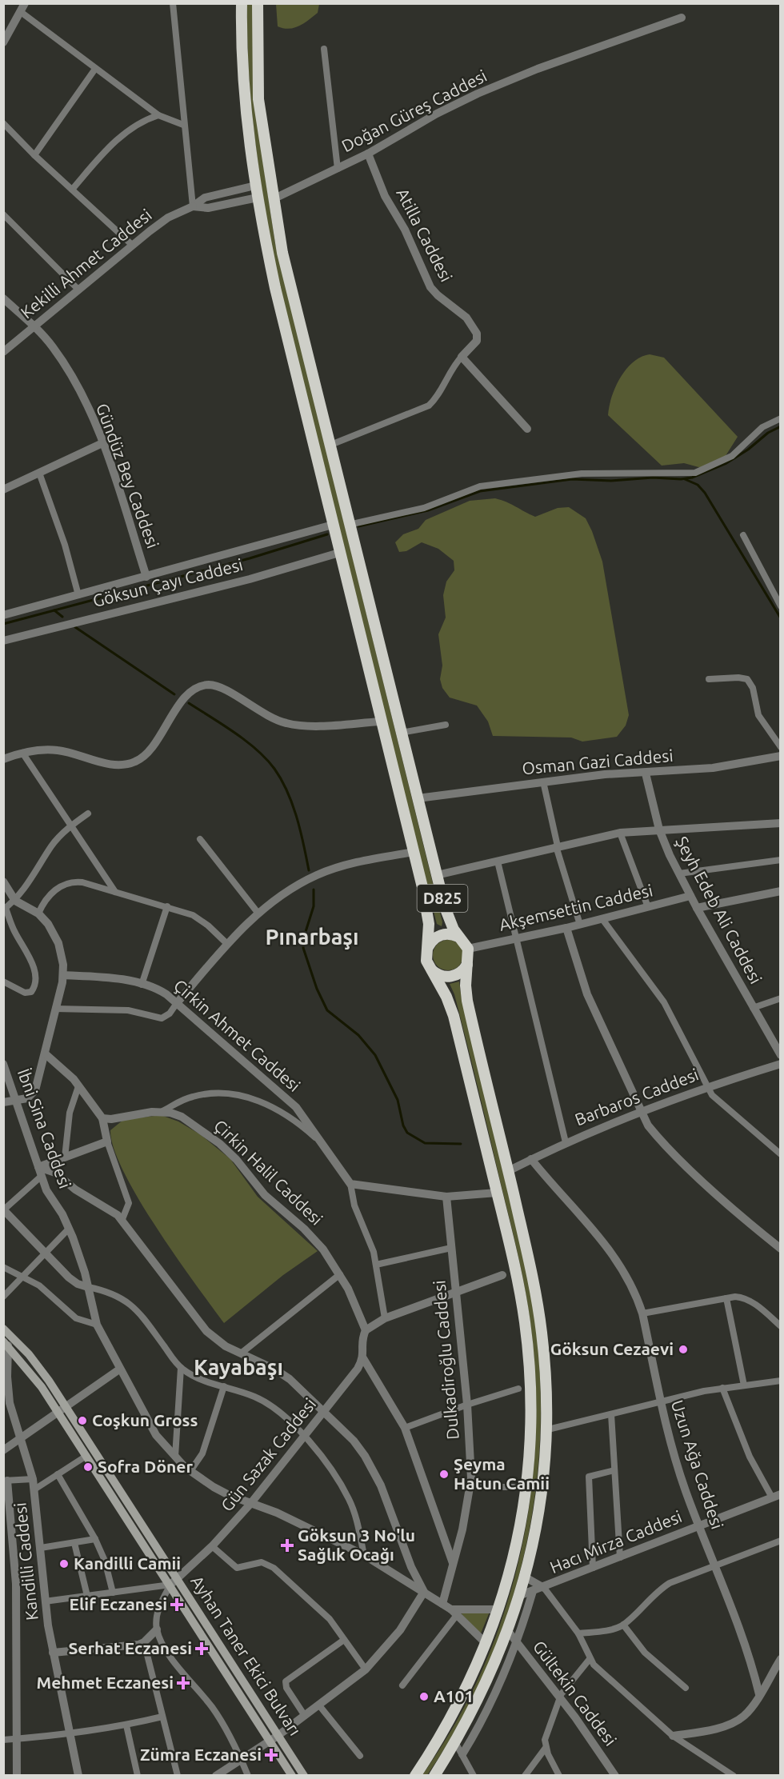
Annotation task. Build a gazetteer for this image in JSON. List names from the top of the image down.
{
  "streets": {
    "highway": ["D825"],
    "main road": ["Ayhan Taner Ekici Bulvarı"],
    "street": [
      "Doğan Güreş Caddesi",
      "Atilla Caddesi",
      "Kekilli Ahmet Caddesi",
      "Gündüz Bey Caddesi",
      "Göksun Çayı Caddesi",
      "Osman Gazi Caddesi",
      "Akşemsettin Caddesi",
      "Şeyh Edeb Ali Caddesi",
      "Çirkin Ahmet Caddesi",
      "Barbaros Caddesi",
      "İbni Sina Caddesi",
      "Çirkin Halil Caddesi",
      "Dulkadiroğlu Caddesi",
      "Gün Sazak Caddesi",
      "Uzun Ağa Caddesi",
      "Hacı Mirza Caddesi",
      "Kandilli Caddesi",
      "Gültekin Caddesi"
    ]
  },
  "crossings": [
    ["Doğan Güreş Caddesi", "Atilla Caddesi"],
    ["Doğan Güreş Caddesi", "D825"],
    ["Kekilli Ahmet Caddesi", "Gündüz Bey Caddesi"],
    ["Kekilli Ahmet Caddesi", "D825"],
    ["Gündüz Bey Caddesi", "Göksun Çayı Caddesi"],
    ["Göksun Çayı Caddesi", "D825"],
    ["Osman Gazi Caddesi", "D825"],
    ["Osman Gazi Caddesi", "Şeyh Edeb Ali Caddesi"],
    ["D825", "Akşemsettin Caddesi"],
    ["D825", "İbni Sina Caddesi"],
    ["Akşemsettin Caddesi", "Şeyh Edeb Ali Caddesi"],
    ["Barbaros Caddesi", "Uzun Ağa Caddesi"],
    ["İbni Sina Caddesi", "Dulkadiroğlu Caddesi"],
    ["İbni Sina Caddesi", "Gün Sazak Caddesi"],
    ["Gün Sazak Caddesi", "Ayhan Taner Ekici Bulvarı"],
    ["Uzun Ağa Caddesi", "Hacı Mirza Caddesi"],
    ["Kandilli Caddesi", "Ayhan Taner Ekici Bulvarı"]
  ],
  "districts": ["Pınarbaşı", "Kayabaşı"],
  "places": {
    "other": [
      "Göksun Cezaevi",
      "Coşkun Gross",
      "Sofra Döner",
      "Şeyma Hatun Camii",
      "Kandilli Camii",
      "A101"
    ],
    "health": [
      "Göksun 3 No'lu Sağlık Ocağı",
      "Elif Eczanesi",
      "Serhat Eczanesi",
      "Mehmet Eczanesi",
      "Zümra Eczanesi"
    ]
  }
}
